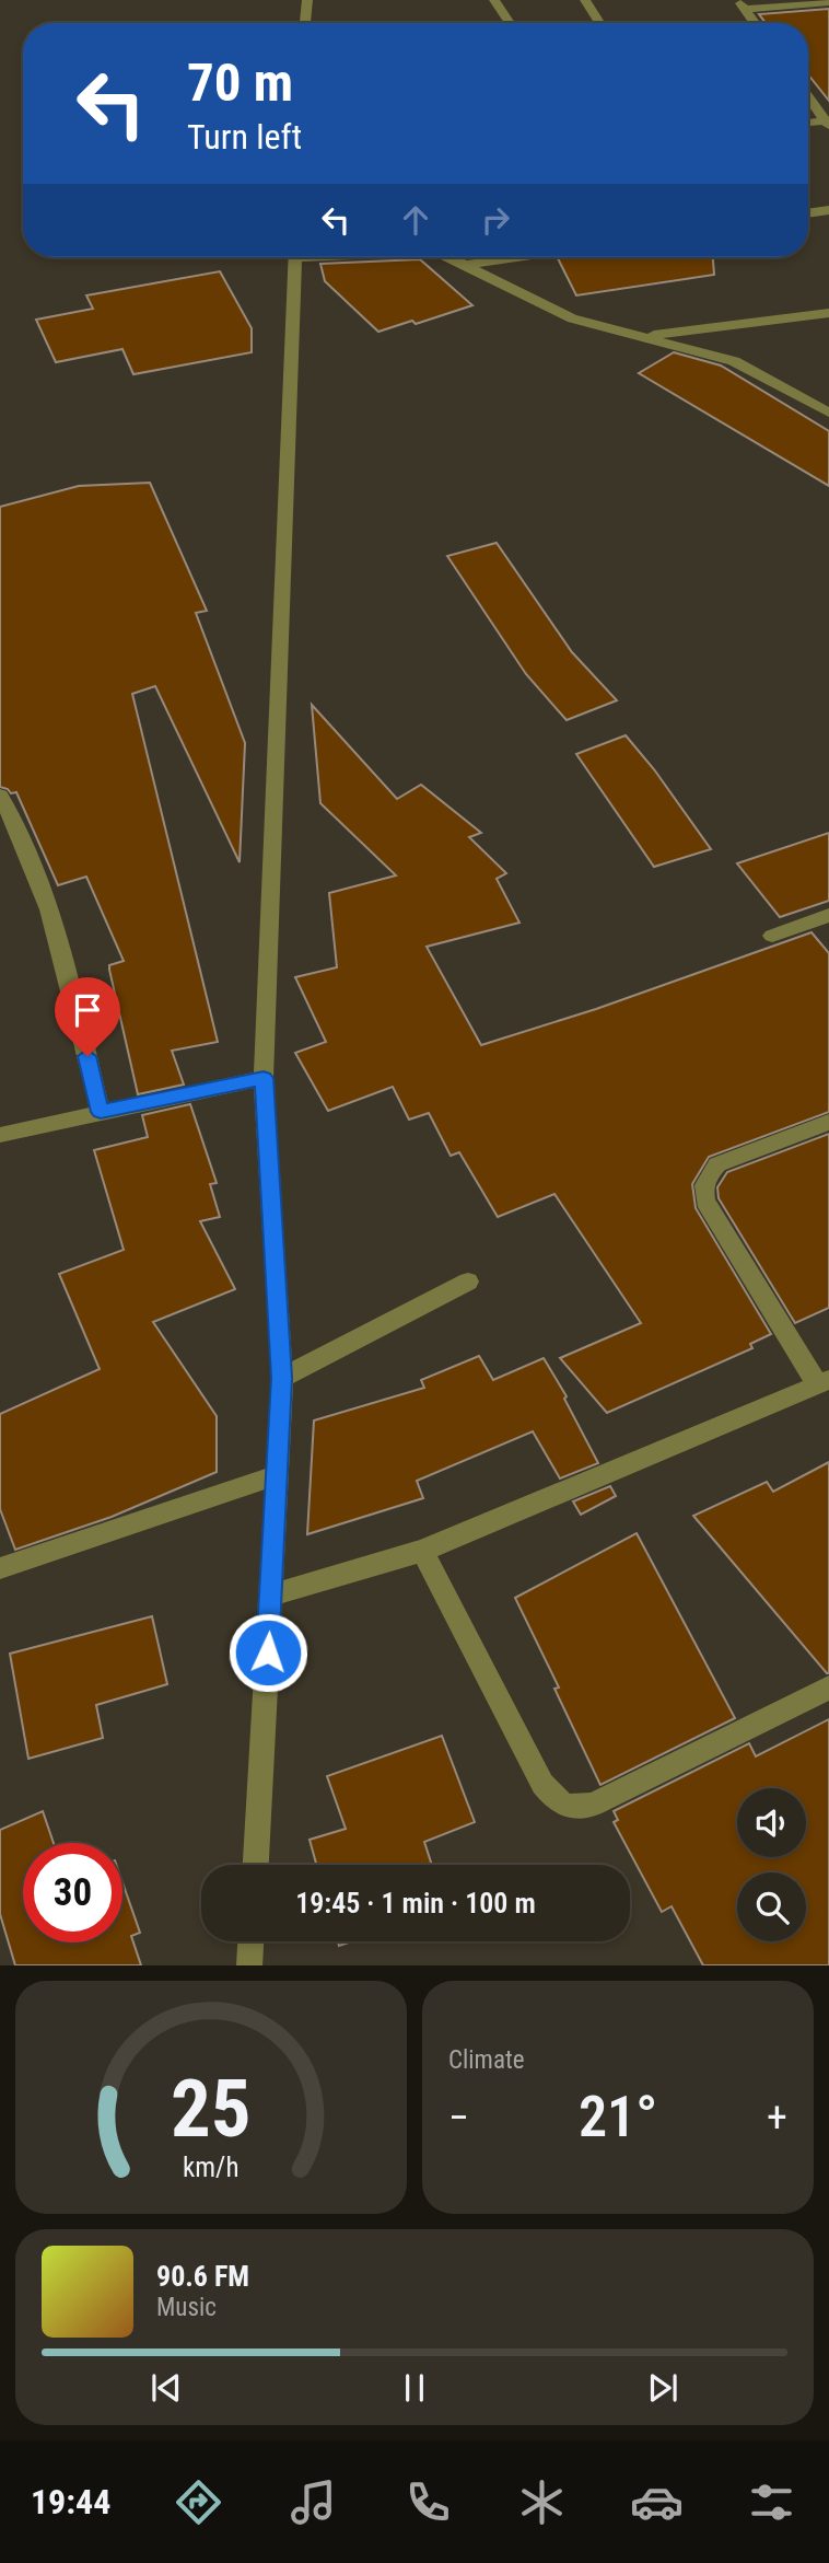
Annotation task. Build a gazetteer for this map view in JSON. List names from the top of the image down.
{
  "page": {
    "turn": ["70 m", "Turn left"],
    "limit": "30",
    "trip": "19:45 · 1 min · 100 m",
    "tile": "Climate",
    "heat": ["−", "21°", "+"],
    "song": ["90.6 FM", "Music"],
    "tabs": "19:44",
    "gauge": ["25", "km/h"]
  }
}
